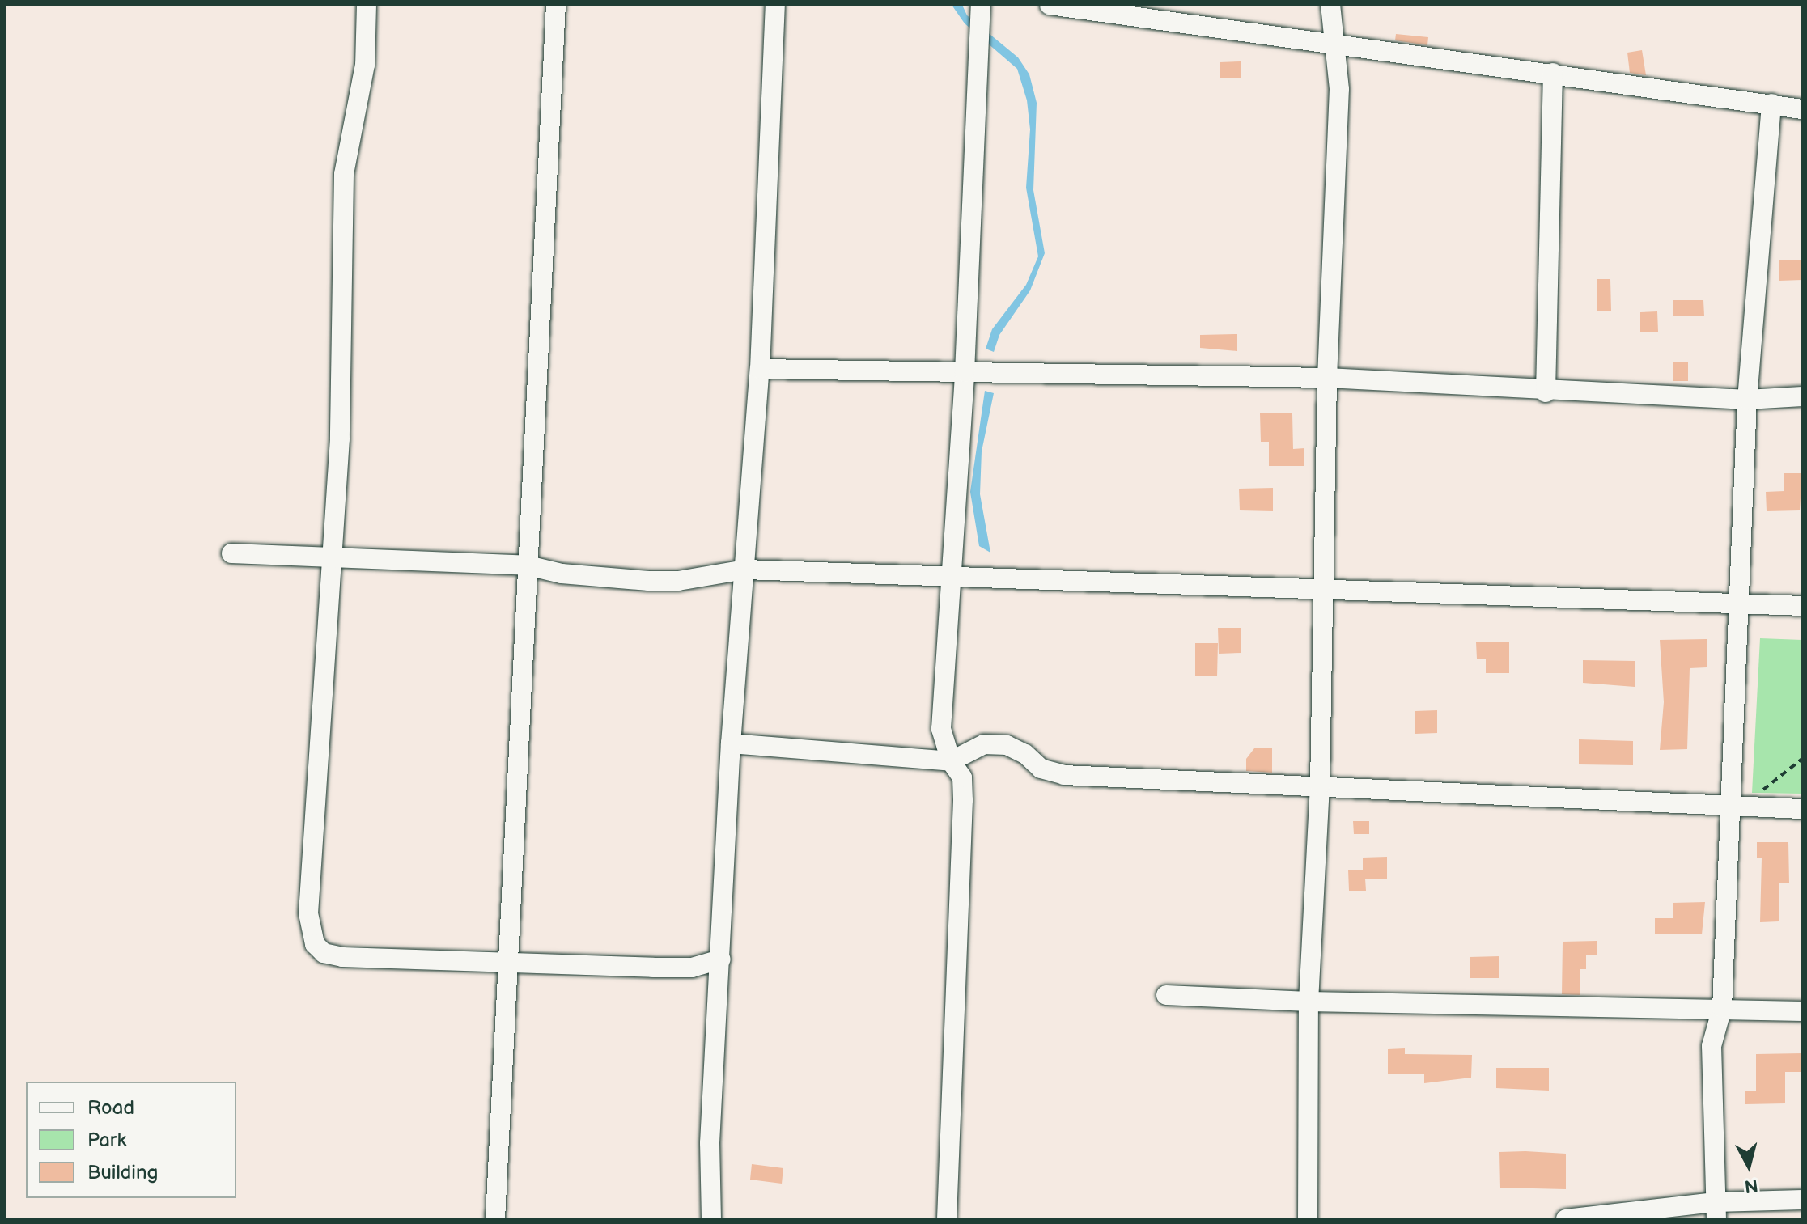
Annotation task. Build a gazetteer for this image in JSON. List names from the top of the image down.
{
  "legend": ["Road", "Park", "Building"],
  "north": "bottom"
}
